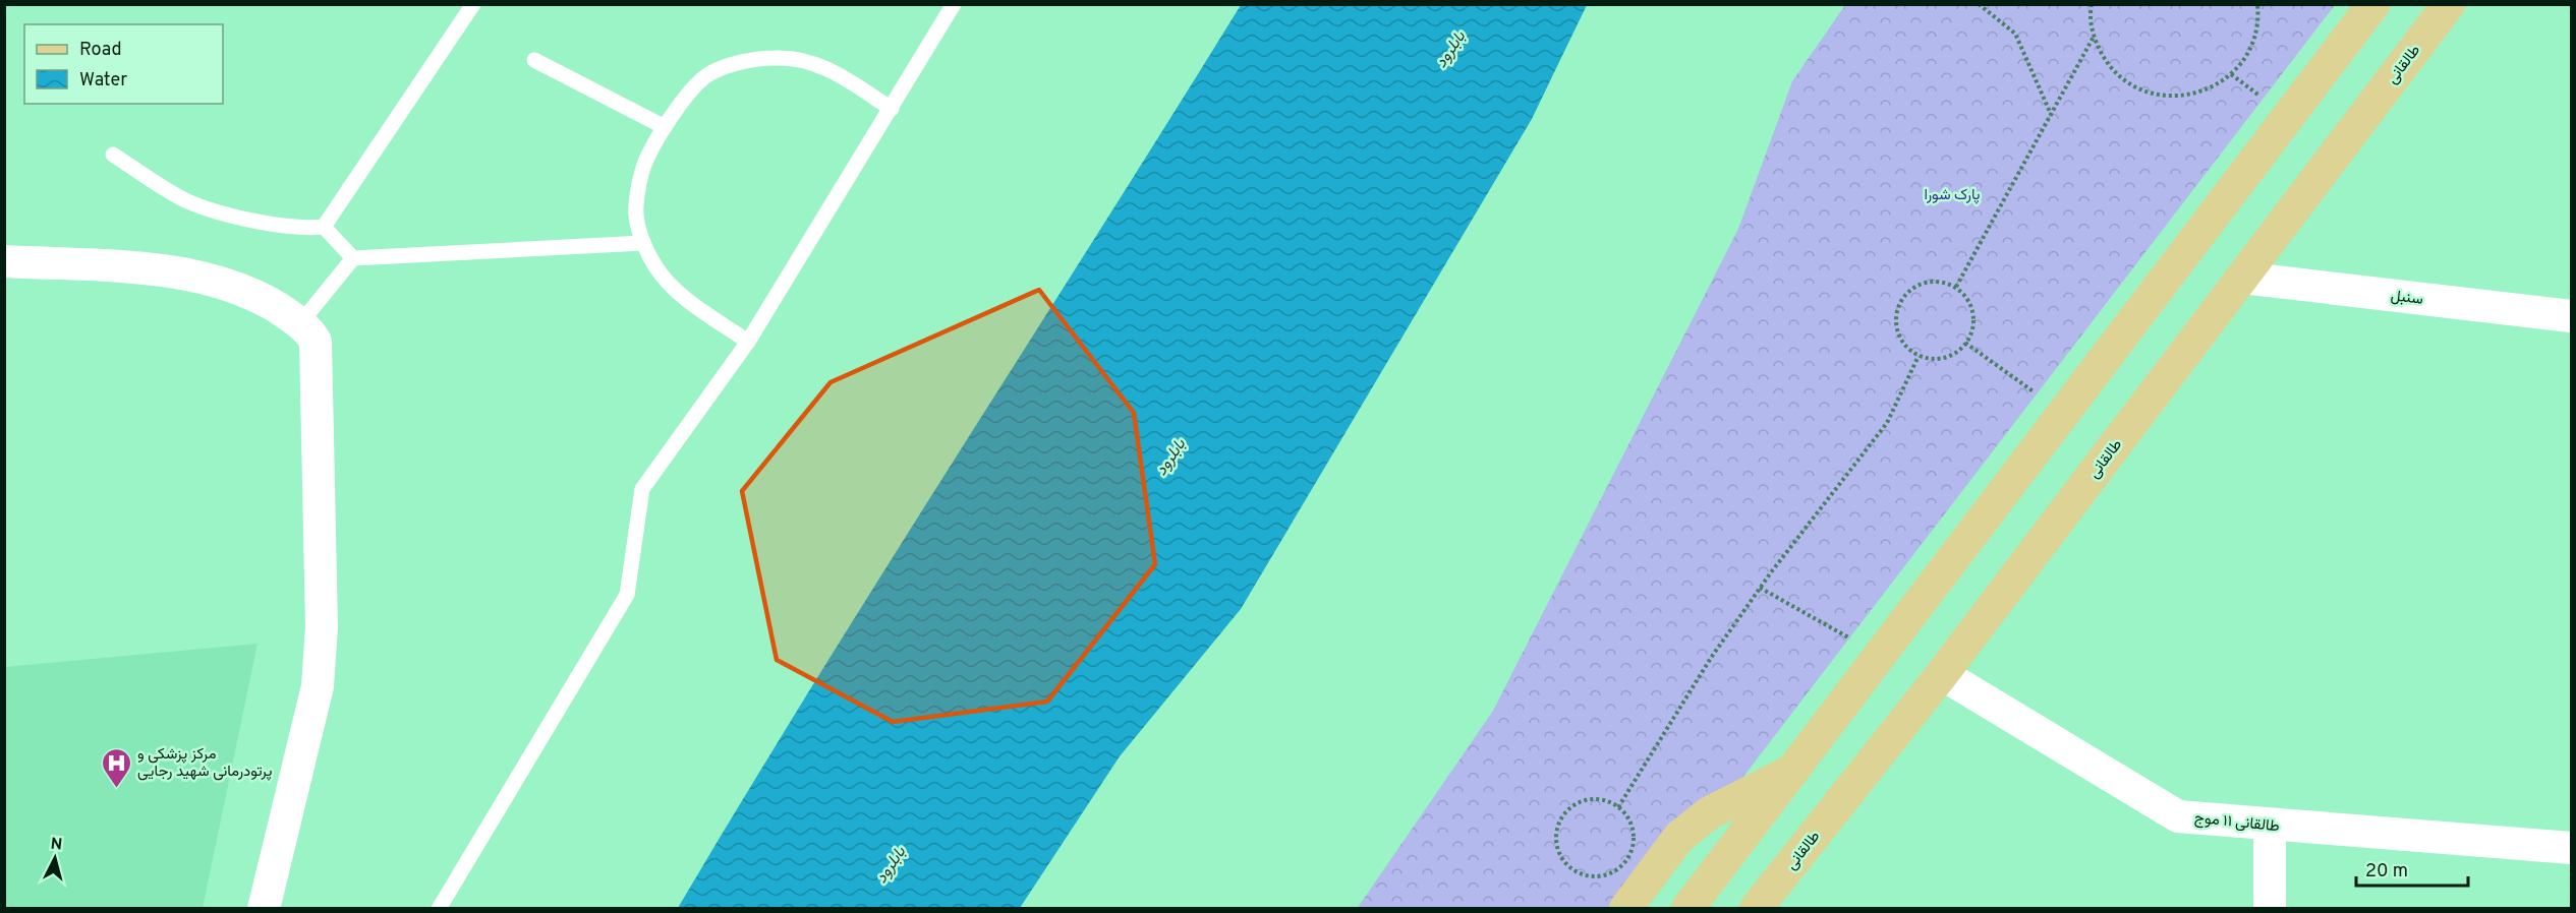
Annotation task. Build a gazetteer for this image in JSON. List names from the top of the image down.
{
  "streets": {
    "main road": ["طالقانی"],
    "street": ["سنبل", "طالقانی ۱۱ موج"]
  },
  "crossings": [
    ["طالقانی", "سنبل"],
    ["طالقانی", "طالقانی ۱۱ موج"]
  ],
  "water": ["بابلرود"],
  "parks": ["پارک شورا"],
  "places": {
    "hospital": ["مرکز پزشکی و پرتودرمانی شهید رجایی"]
  },
  "legend": ["Road", "Water"],
  "scale_bar": "20 m",
  "north": "top"
}
